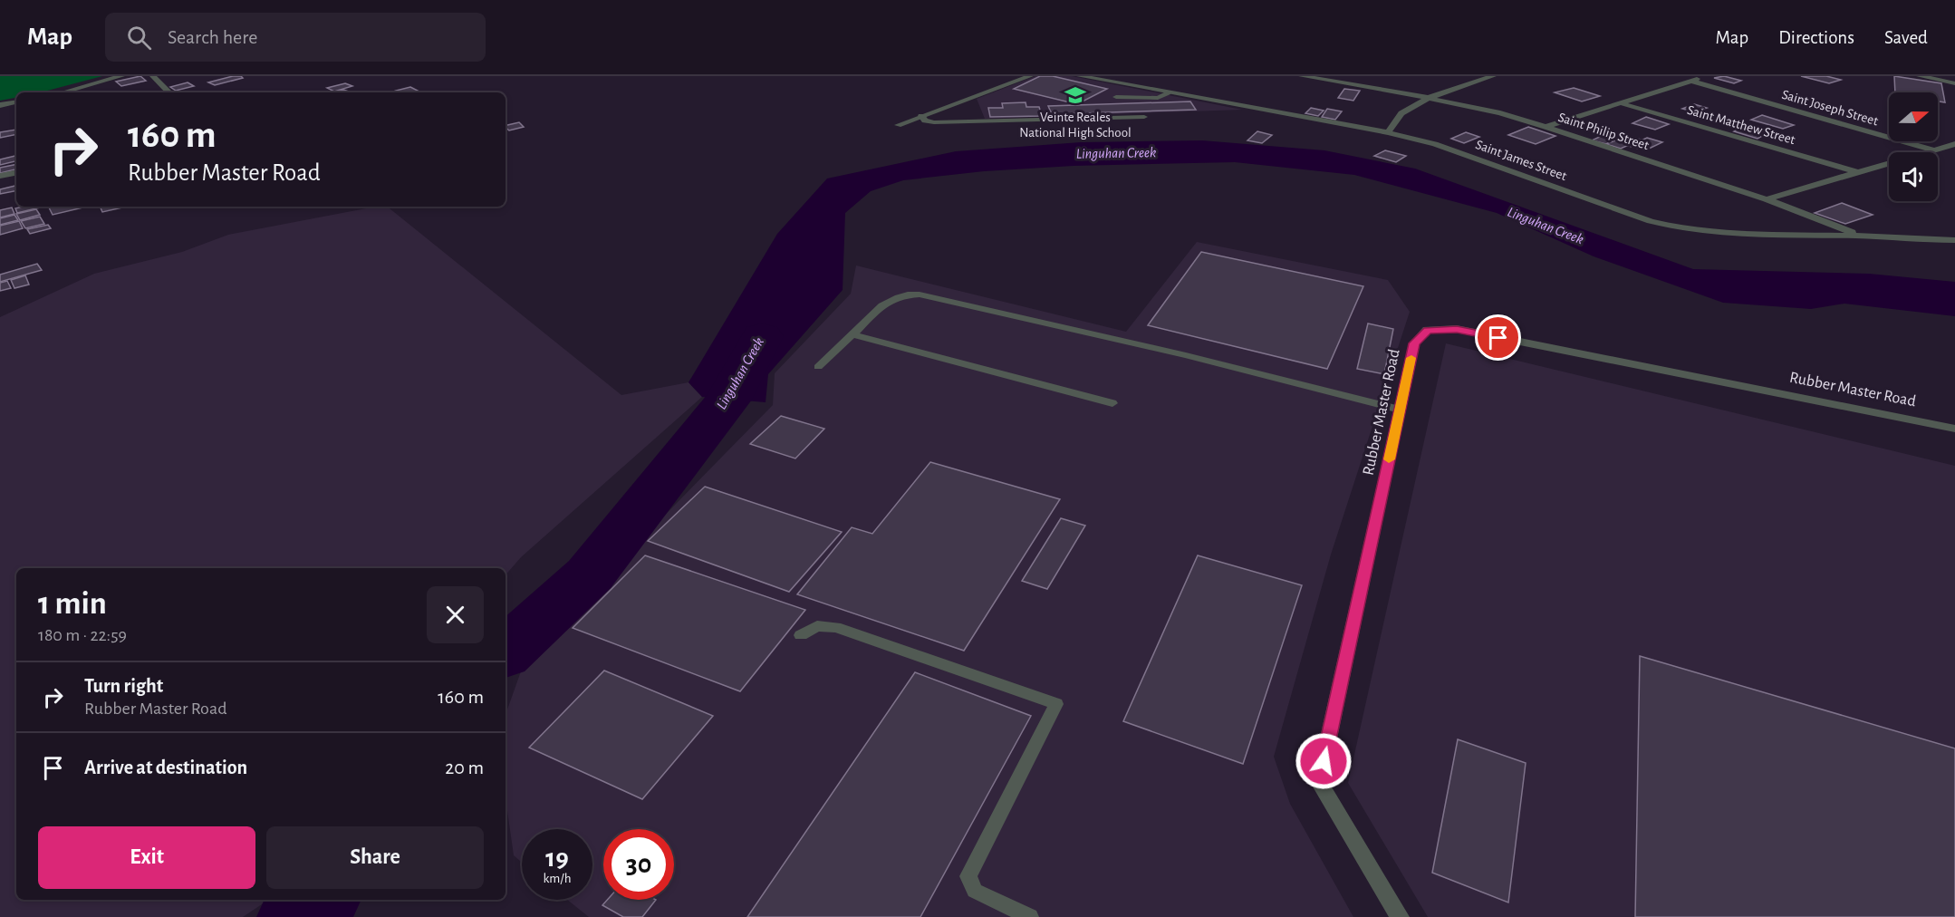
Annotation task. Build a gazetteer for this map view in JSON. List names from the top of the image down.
{
  "streets": {
    "street": [
      "Saint Joseph Street",
      "Saint Matthew Street",
      "Saint Philip Street",
      "Saint James Street",
      "Rubber Master Road"
    ]
  },
  "crossings": [
    ["Saint Philip Street", "Saint James Street"]
  ],
  "water": ["Linguhan Creek"],
  "places": {
    "school or university": ["Veinte Reales National High School"]
  },
  "north": "right",
  "page": {
    "header": "Map",
    "search": "Search here",
    "nav": ["Map", "Directions", "Saved"],
    "turn": ["160 m", "Rubber Master Road"],
    "heading": ["1 min", "180 m · 22:59"],
    "list": [
      {
        "name": "Turn right",
        "note": "Rubber Master Road",
        "value": "160 m"
      },
      {
        "name": "Arrive at destination",
        "value": "20 m"
      }
    ],
    "buttons": ["Exit", "Share"],
    "speed": "19 km/h",
    "limit": "30"
  }
}
